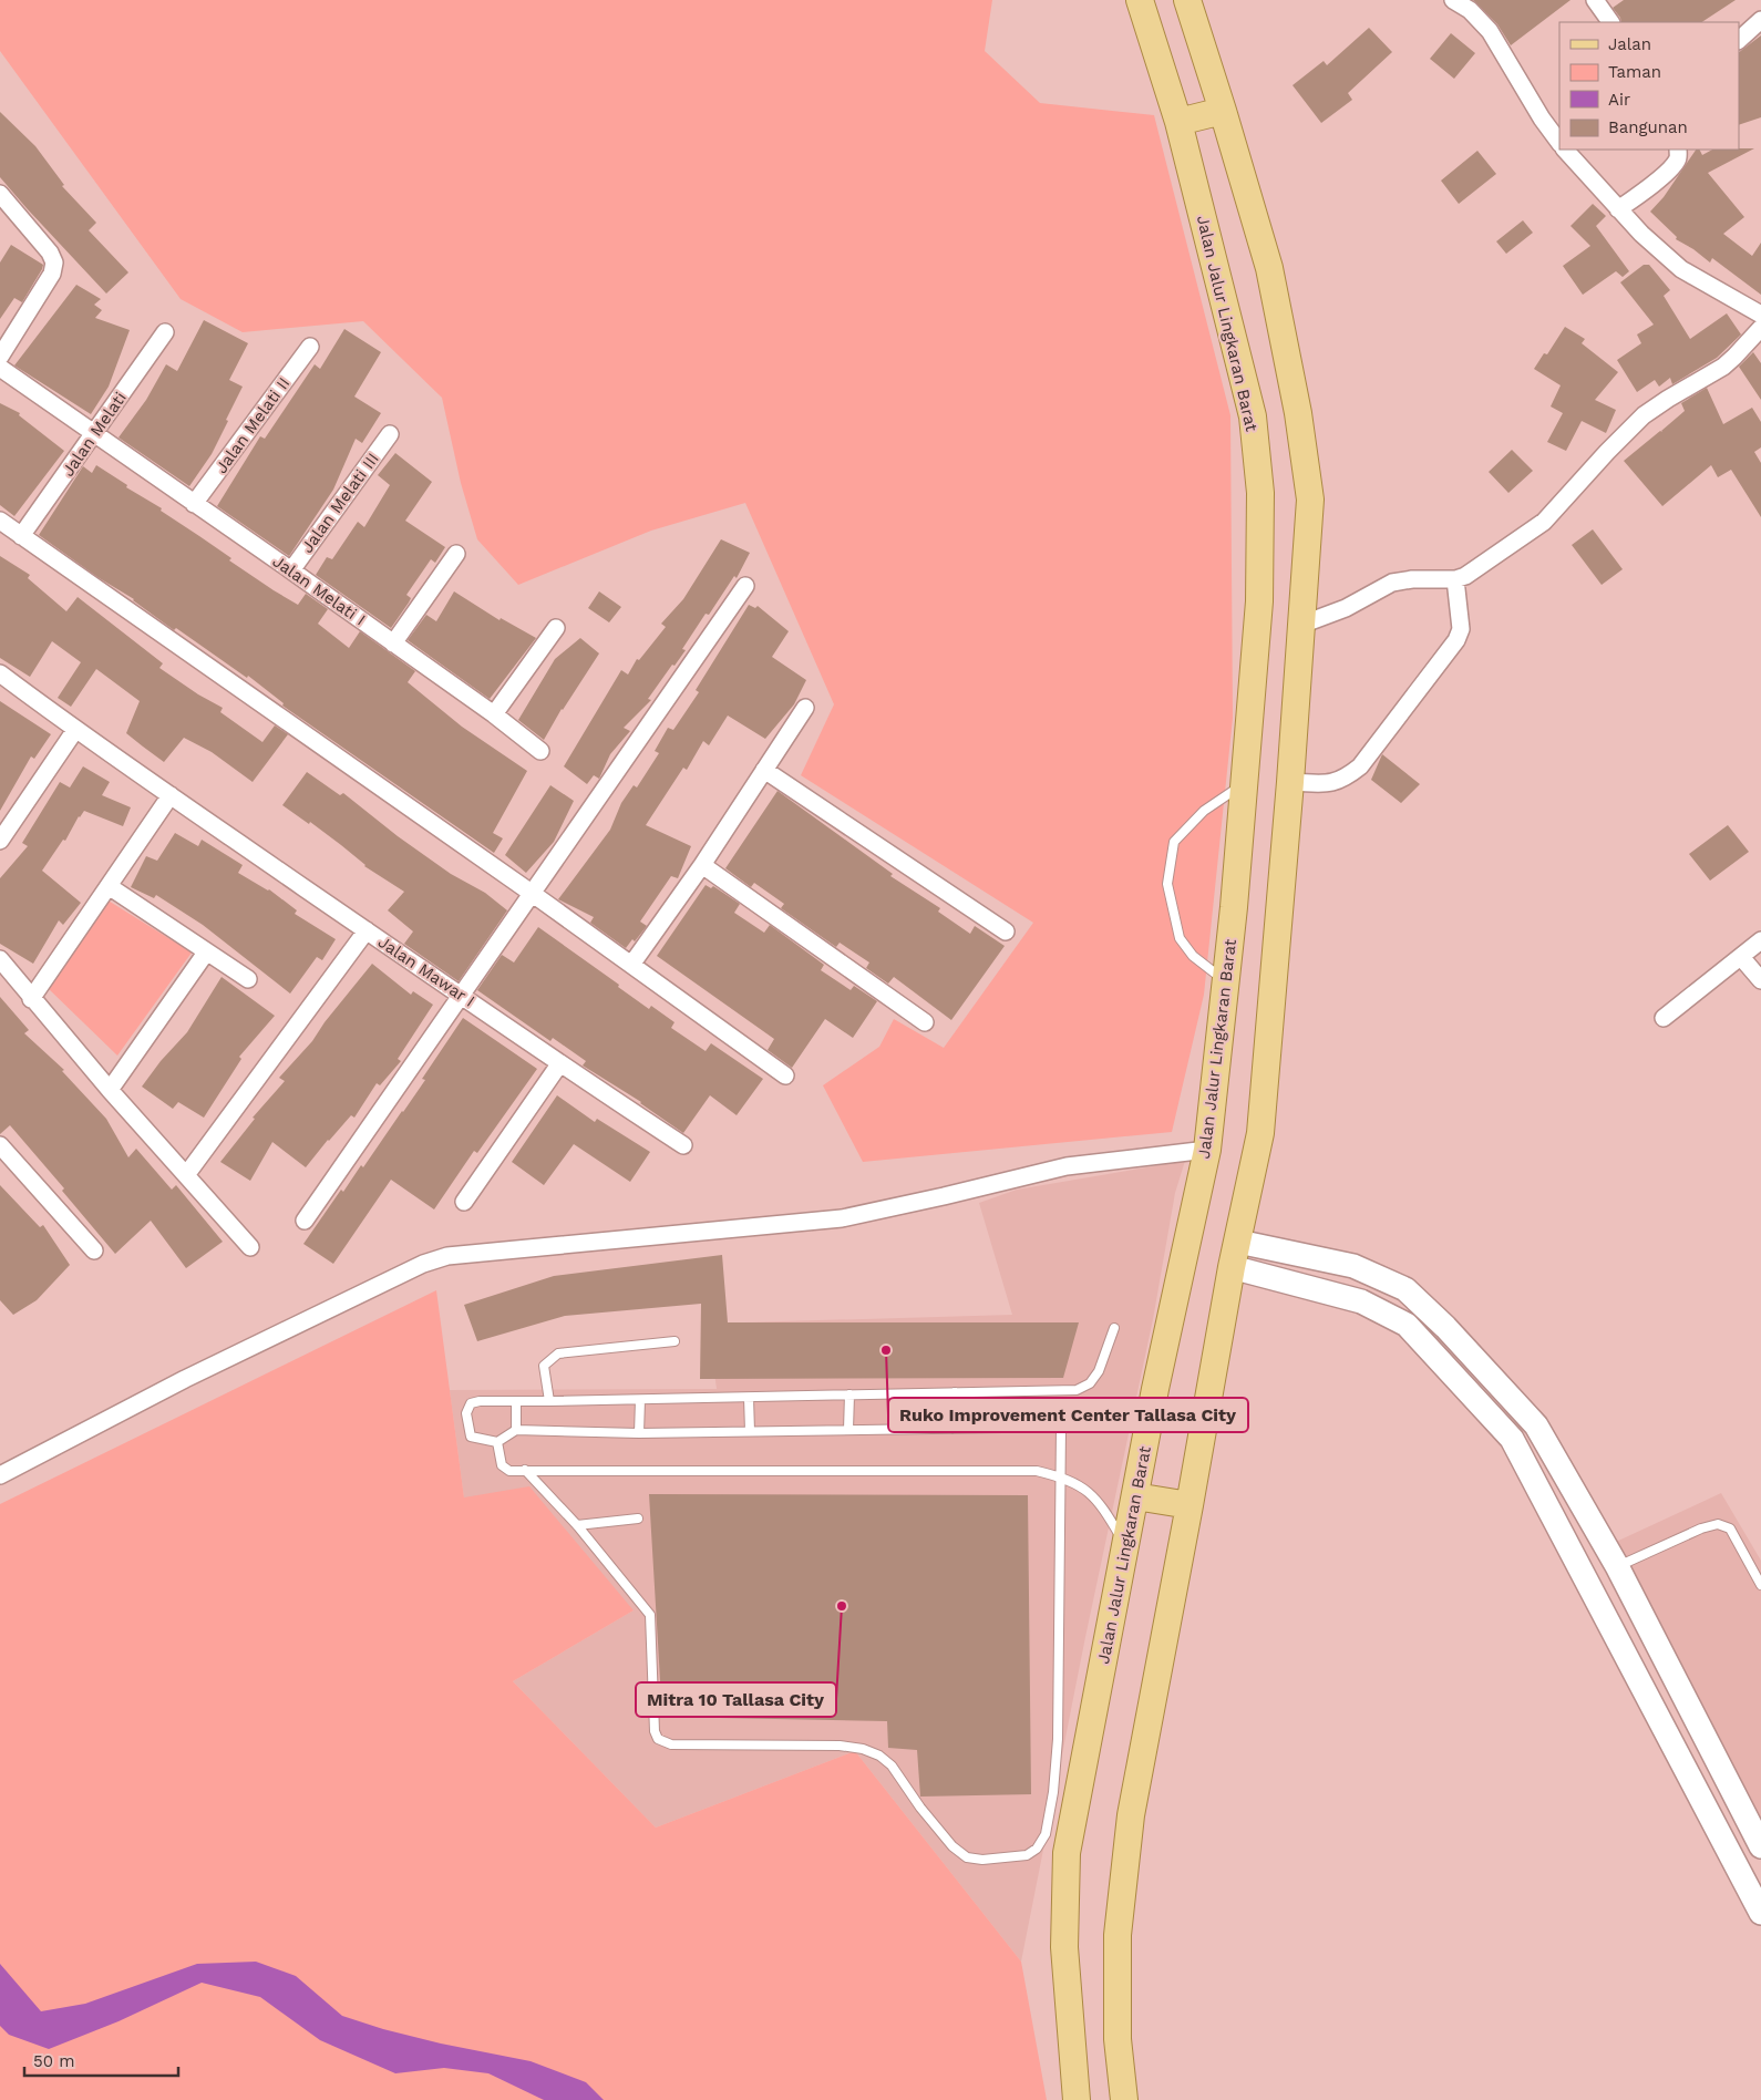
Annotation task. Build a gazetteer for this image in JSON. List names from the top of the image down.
{
  "streets": {
    "main road": ["Jalan Jalur Lingkaran Barat"],
    "street": [
      "Jalan Melati II",
      "Jalan Melati",
      "Jalan Melati III",
      "Jalan Melati I",
      "Jalan Mawar I"
    ]
  },
  "crossings": [
    ["Jalan Melati II", "Jalan Melati I"],
    ["Jalan Melati", "Jalan Melati I"],
    ["Jalan Melati III", "Jalan Melati I"]
  ],
  "places": ["Ruko Improvement Center Tallasa City", "Mitra 10 Tallasa City"],
  "legend": [
    "Jalan",
    "Taman",
    "Air",
    "Bangunan"
  ],
  "scale_bar": "50 m"
}
